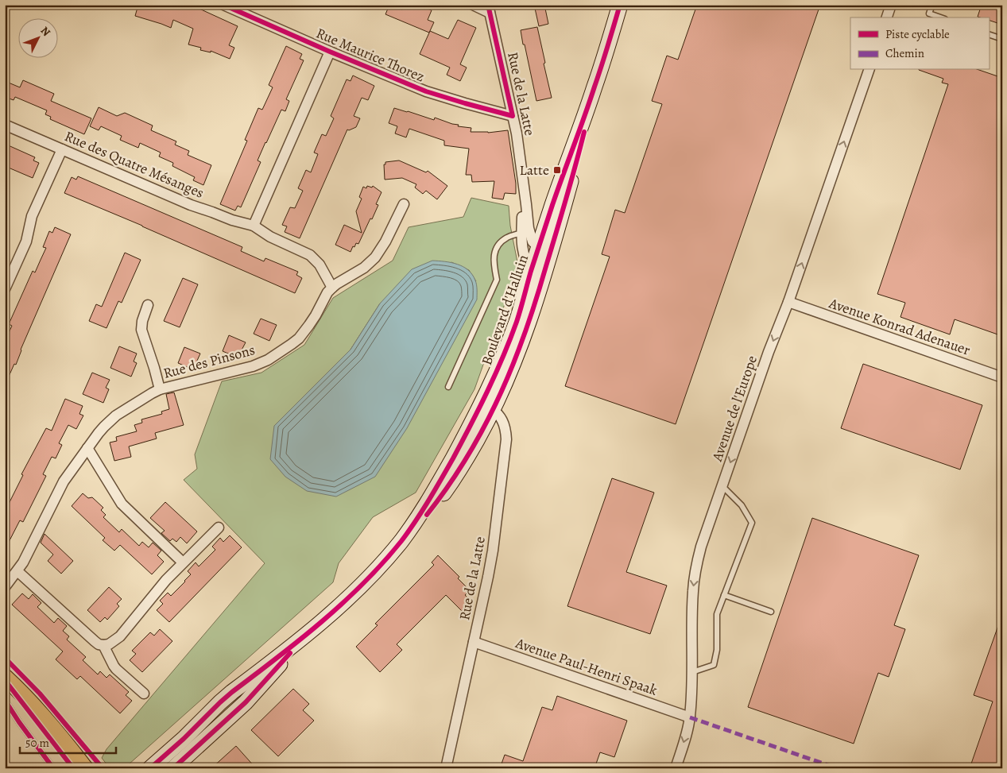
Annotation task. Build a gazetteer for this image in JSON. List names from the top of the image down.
{
  "streets": {
    "main road": ["Boulevard d'Halluin"],
    "street": [
      "Rue Maurice Thorez",
      "Rue de la Latte",
      "Rue des Quatre Mésanges",
      "Avenue Konrad Adenauer",
      "Rue des Pinsons",
      "Avenue de l'Europe",
      "Avenue Paul-Henri Spaak"
    ]
  },
  "crossings": [
    ["Rue Maurice Thorez", "Rue de la Latte"],
    ["Rue de la Latte", "Boulevard d'Halluin"],
    ["Rue de la Latte", "Avenue Paul-Henri Spaak"],
    ["Rue des Quatre Mésanges", "Rue des Pinsons"],
    ["Avenue Konrad Adenauer", "Avenue de l'Europe"],
    ["Avenue de l'Europe", "Avenue Paul-Henri Spaak"]
  ],
  "places": {
    "transit": ["Latte"]
  },
  "legend": ["Piste cyclable", "Chemin"],
  "scale_bar": "50 m",
  "north": "top right"
}
